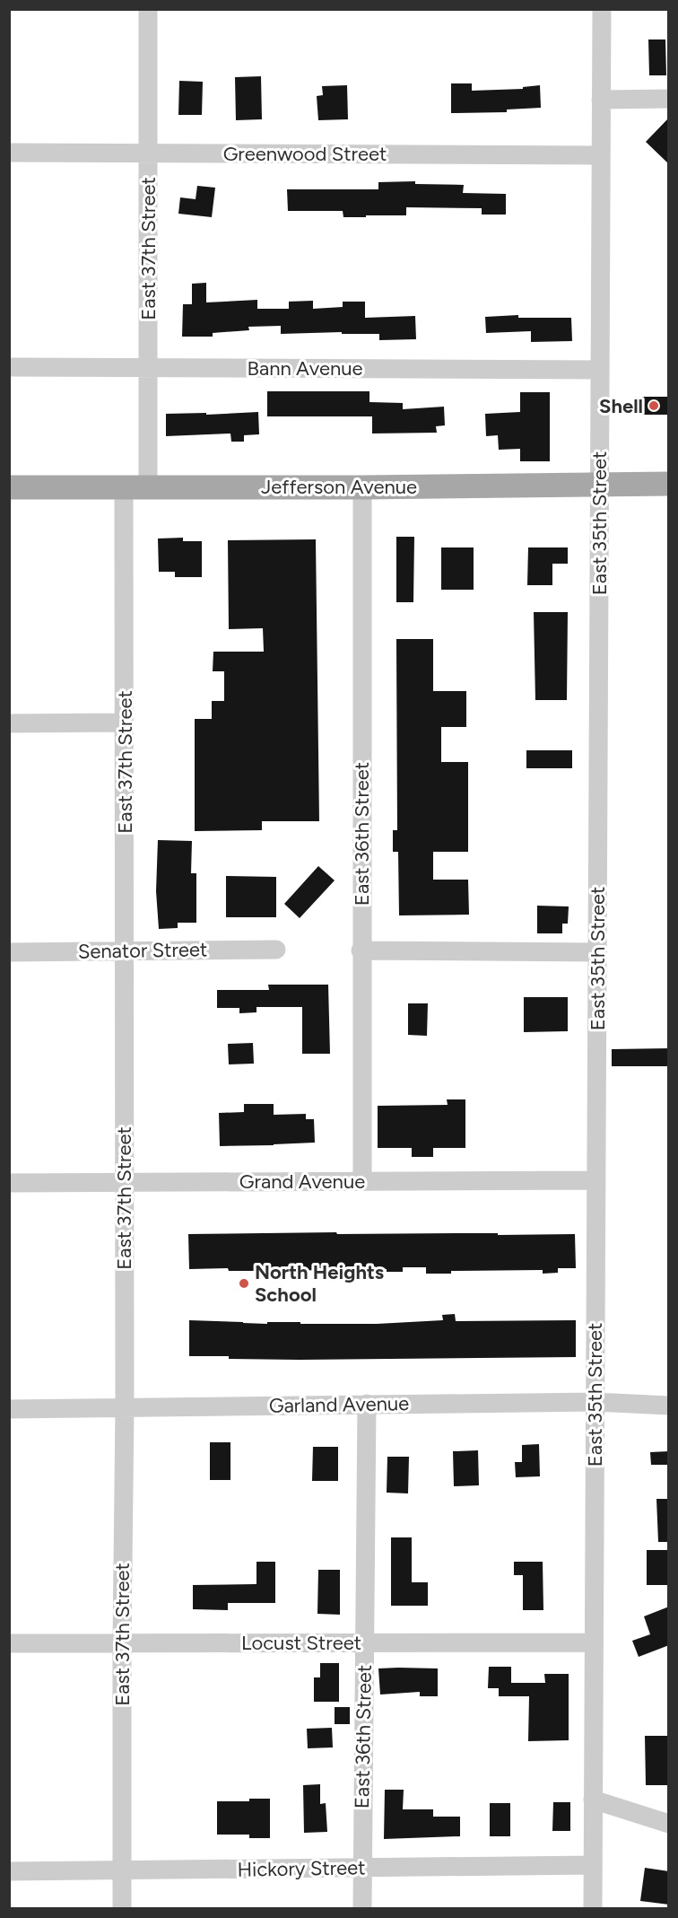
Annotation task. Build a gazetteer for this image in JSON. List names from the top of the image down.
{
  "streets": {
    "main road": ["Jefferson Avenue"],
    "street": [
      "Greenwood Street",
      "East 37th Street",
      "Bann Avenue",
      "East 35th Street",
      "East 36th Street",
      "Senator Street",
      "Grand Avenue",
      "Garland Avenue",
      "Locust Street",
      "Hickory Street"
    ]
  },
  "crossings": [
    ["Greenwood Street", "East 37th Street"],
    ["Greenwood Street", "East 35th Street"],
    ["East 37th Street", "Bann Avenue"],
    ["East 37th Street", "Jefferson Avenue"],
    ["East 37th Street", "Senator Street"],
    ["East 37th Street", "Grand Avenue"],
    ["East 37th Street", "Garland Avenue"],
    ["East 37th Street", "Locust Street"],
    ["East 37th Street", "Hickory Street"],
    ["Bann Avenue", "East 35th Street"],
    ["Jefferson Avenue", "East 35th Street"],
    ["Jefferson Avenue", "East 36th Street"],
    ["East 35th Street", "Grand Avenue"],
    ["East 35th Street", "Garland Avenue"],
    ["East 35th Street", "Locust Street"],
    ["East 35th Street", "Hickory Street"],
    ["East 36th Street", "Grand Avenue"],
    ["East 36th Street", "Garland Avenue"],
    ["East 36th Street", "Locust Street"],
    ["East 36th Street", "Hickory Street"]
  ],
  "places": ["Shell", "North Heights School"]
}
